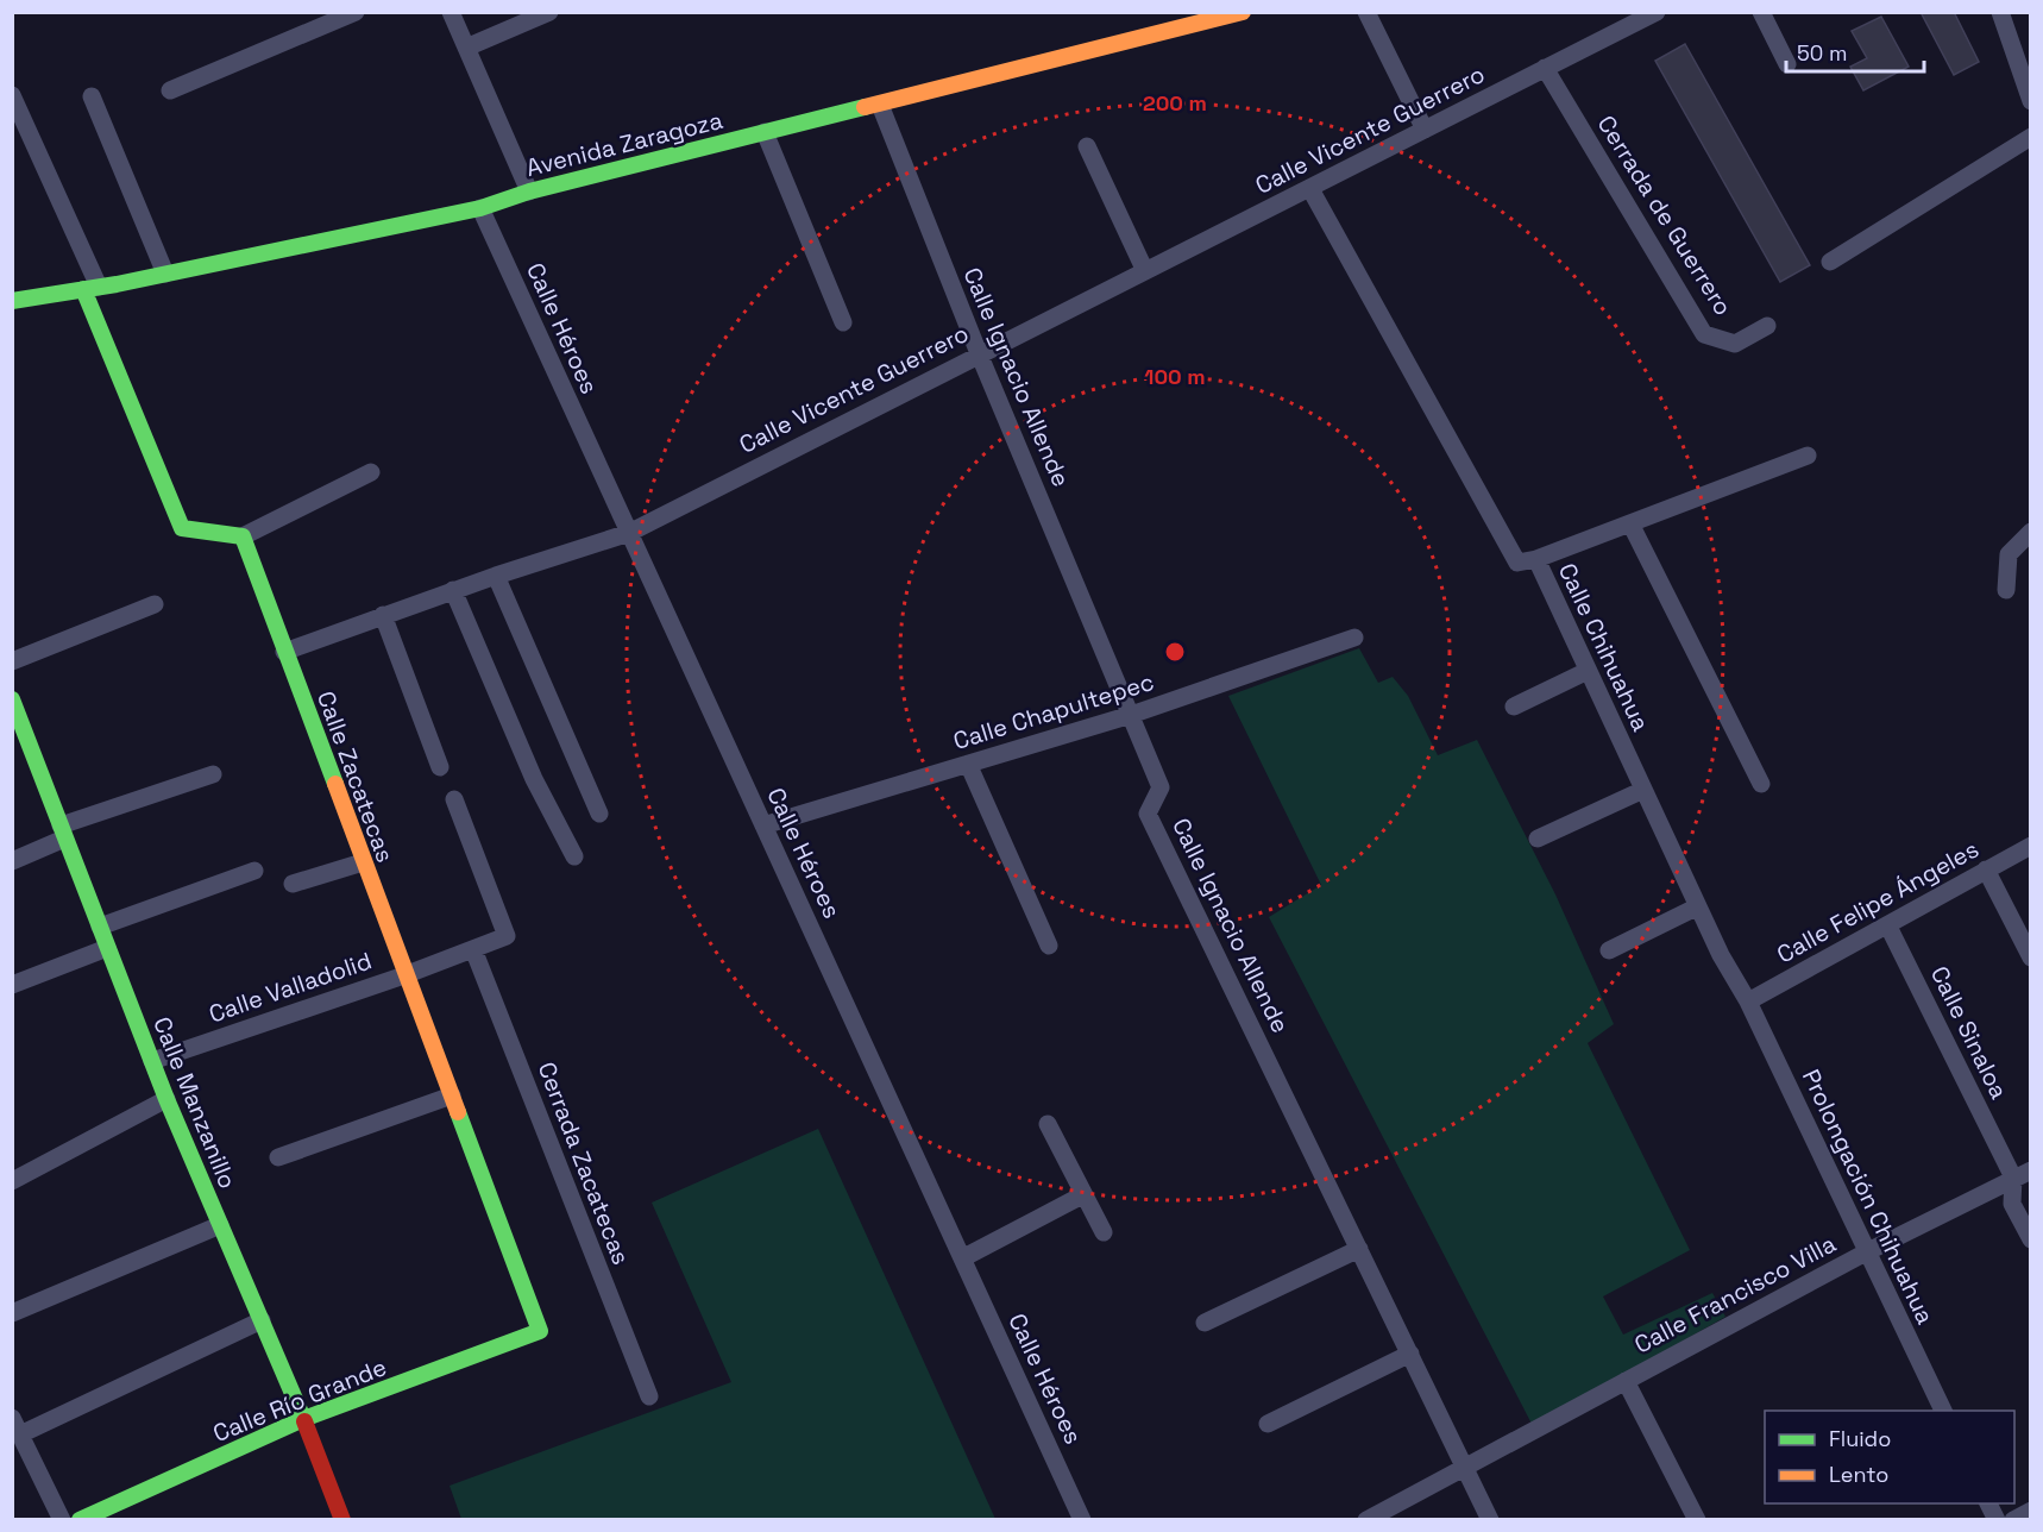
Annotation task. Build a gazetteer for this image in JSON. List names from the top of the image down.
{
  "streets": {
    "street": [
      "Calle Vicente Guerrero",
      "Avenida Zaragoza",
      "Cerrada de Guerrero",
      "Calle Héroes",
      "Calle Ignacio Allende",
      "Calle Chihuahua",
      "Calle Chapultepec",
      "Calle Zacatecas",
      "Calle Felipe Ángeles",
      "Calle Valladolid",
      "Calle Sinaloa",
      "Calle Manzanillo",
      "Cerrada Zacatecas",
      "Prolongación Chihuahua",
      "Calle Francisco Villa",
      "Calle Río Grande"
    ]
  },
  "crossings": [
    ["Calle Vicente Guerrero", "Cerrada de Guerrero"],
    ["Calle Vicente Guerrero", "Calle Héroes"],
    ["Calle Vicente Guerrero", "Calle Ignacio Allende"],
    ["Calle Vicente Guerrero", "Calle Chihuahua"],
    ["Calle Vicente Guerrero", "Calle Zacatecas"],
    ["Avenida Zaragoza", "Calle Héroes"],
    ["Avenida Zaragoza", "Calle Ignacio Allende"],
    ["Calle Héroes", "Calle Chapultepec"],
    ["Calle Ignacio Allende", "Calle Chapultepec"],
    ["Calle Ignacio Allende", "Calle Francisco Villa"],
    ["Calle Chihuahua", "Calle Felipe Ángeles"],
    ["Calle Chihuahua", "Prolongación Chihuahua"],
    ["Calle Zacatecas", "Calle Valladolid"],
    ["Calle Zacatecas", "Calle Río Grande"],
    ["Calle Felipe Ángeles", "Calle Sinaloa"],
    ["Calle Felipe Ángeles", "Prolongación Chihuahua"],
    ["Calle Valladolid", "Calle Manzanillo"],
    ["Calle Sinaloa", "Calle Francisco Villa"],
    ["Calle Manzanillo", "Calle Río Grande"],
    ["Prolongación Chihuahua", "Calle Francisco Villa"]
  ],
  "legend": ["Fluido", "Lento"],
  "scale_bar": "50 m",
  "rings": ["200 m", "100 m"]
}
